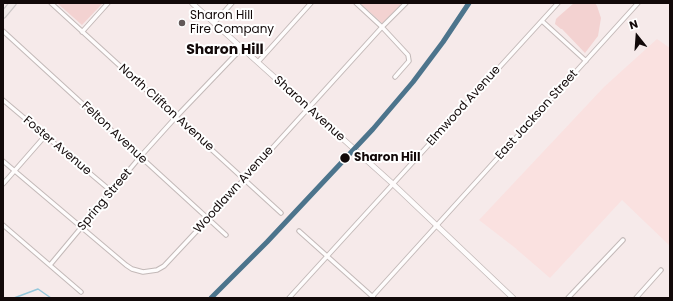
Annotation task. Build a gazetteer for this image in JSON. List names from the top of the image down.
{
  "streets": {
    "street": [
      "Elmwood Avenue",
      "North Clifton Avenue",
      "Sharon Avenue",
      "East Jackson Street",
      "Felton Avenue",
      "Foster Avenue",
      "Woodlawn Avenue",
      "Spring Street"
    ]
  },
  "crossings": [
    ["Elmwood Avenue", "Sharon Avenue"],
    ["North Clifton Avenue", "Woodlawn Avenue"],
    ["North Clifton Avenue", "Spring Street"],
    ["Sharon Avenue", "East Jackson Street"],
    ["Sharon Avenue", "Woodlawn Avenue"],
    ["Sharon Avenue", "Spring Street"],
    ["Felton Avenue", "Woodlawn Avenue"],
    ["Felton Avenue", "Spring Street"],
    ["Foster Avenue", "Spring Street"],
    ["Woodlawn Avenue", "Spring Street"]
  ],
  "districts": ["Sharon Hill"],
  "places": ["Sharon Hill Fire Company", "Sharon Hill"],
  "north": "top"
}
